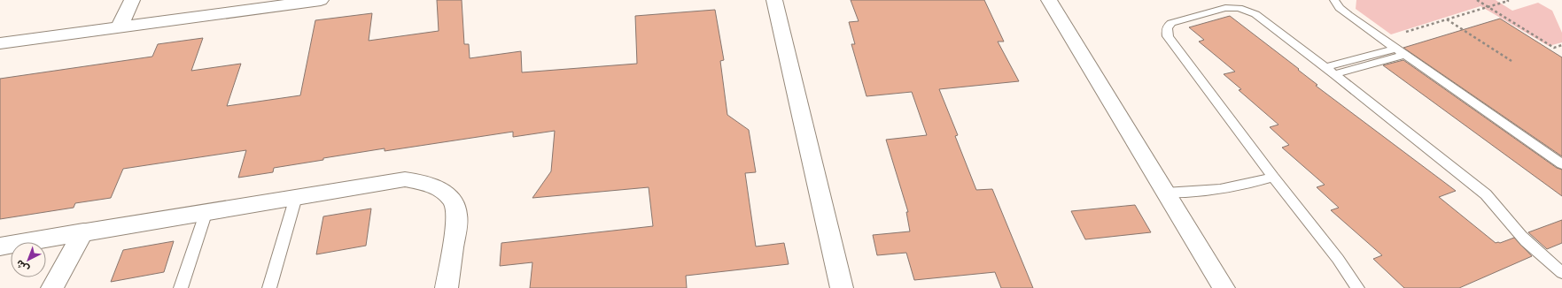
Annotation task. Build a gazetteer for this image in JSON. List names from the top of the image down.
{
  "north": "bottom left"
}
